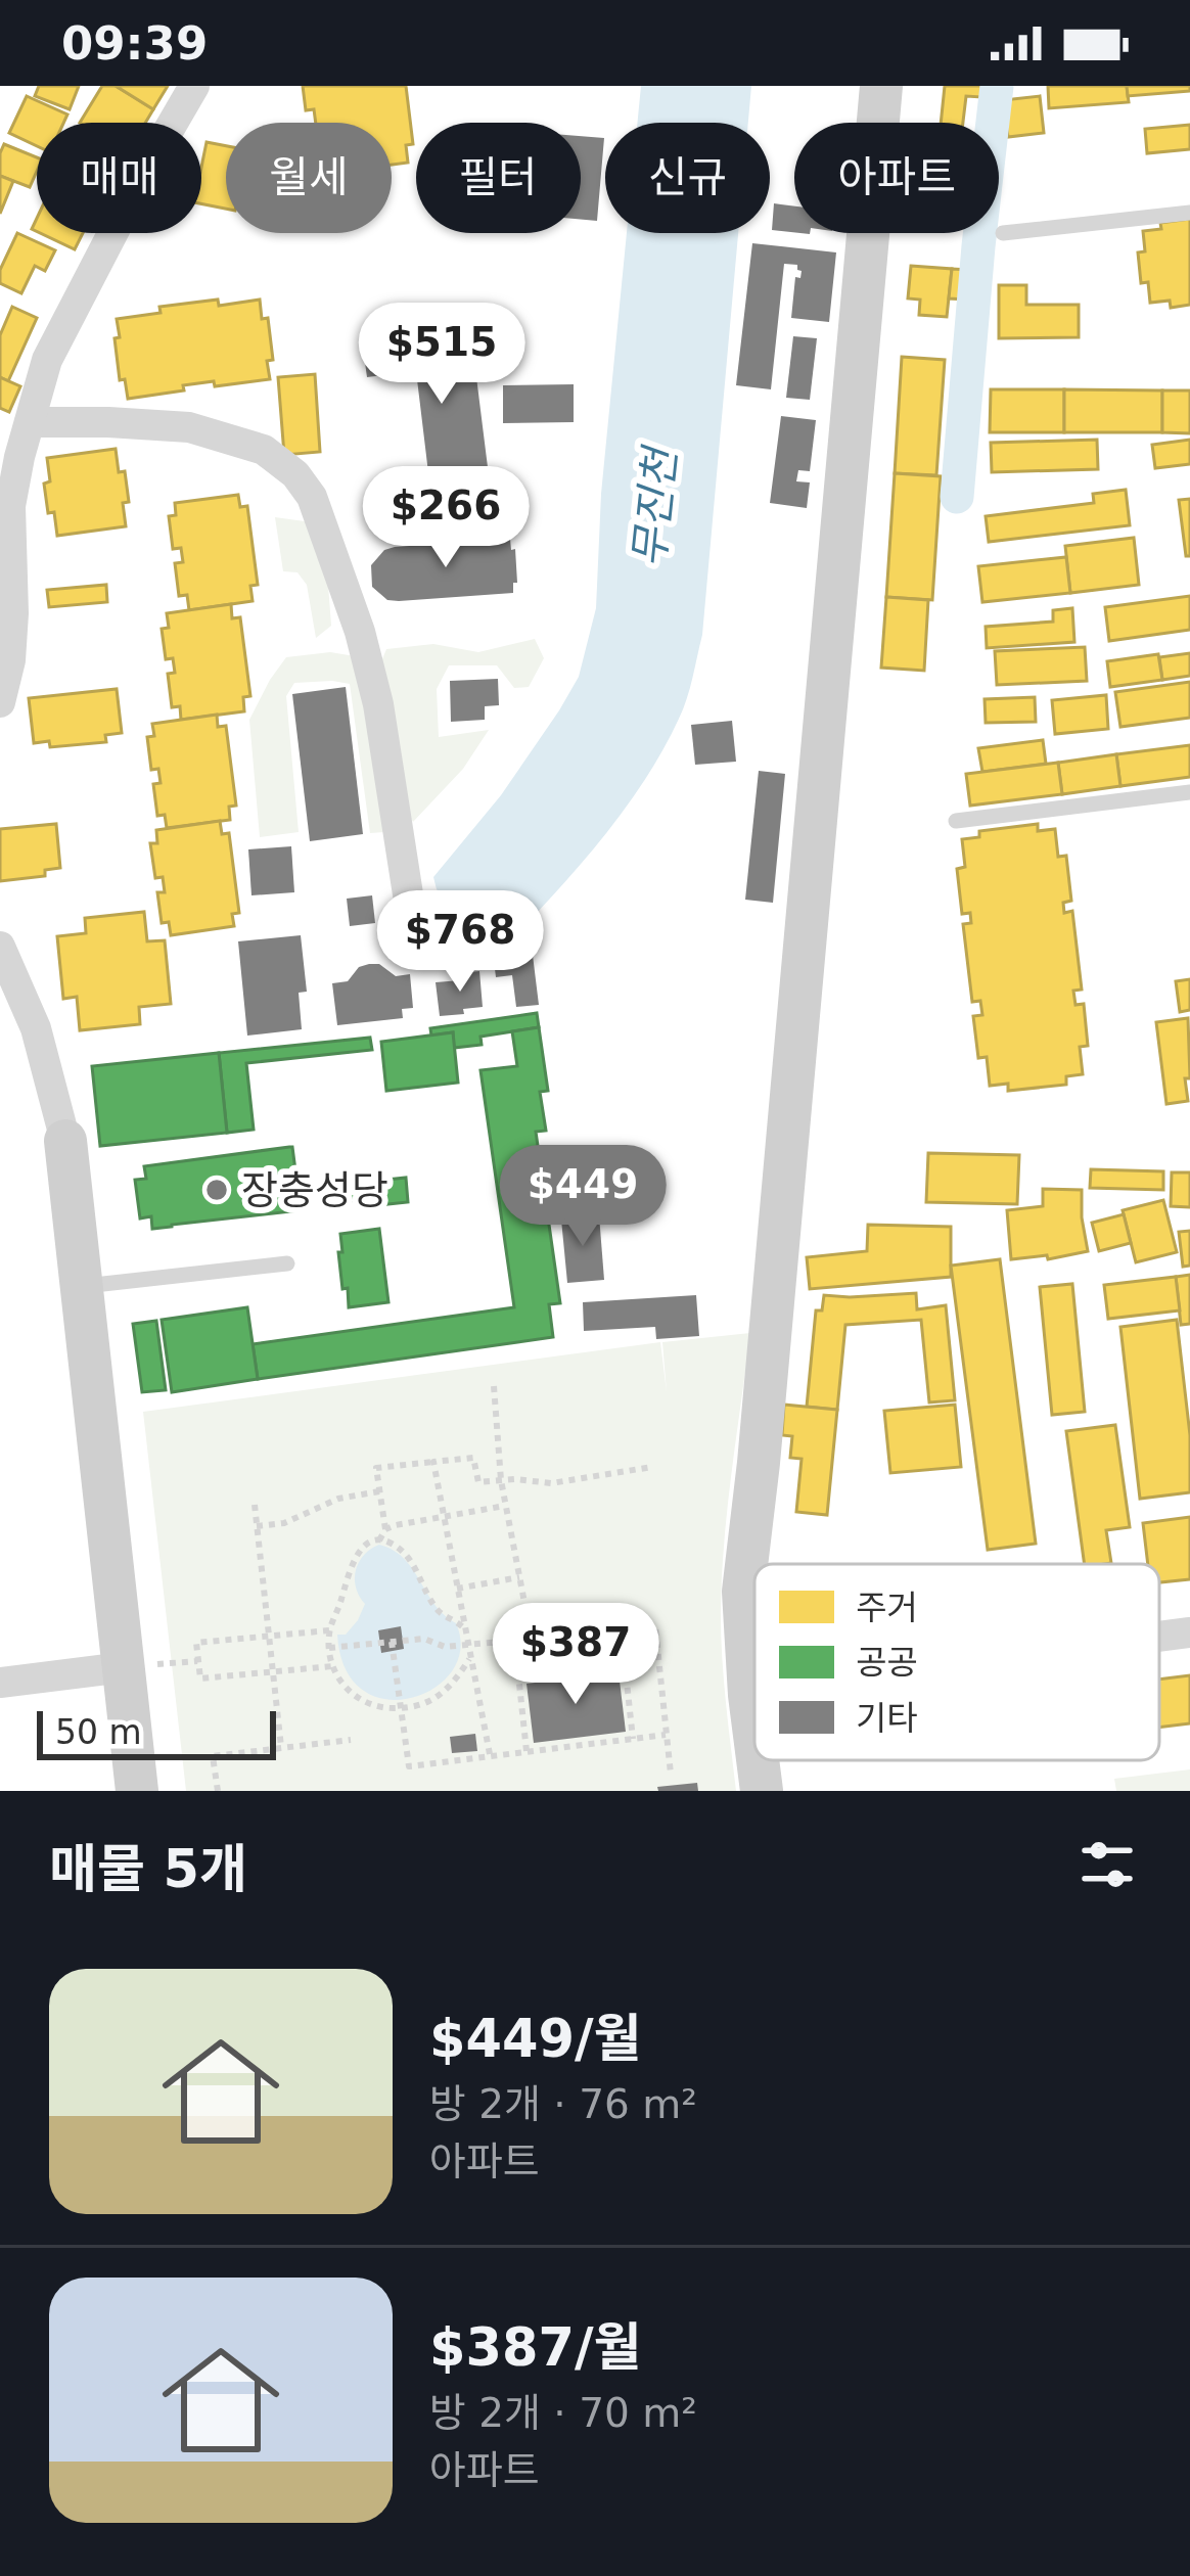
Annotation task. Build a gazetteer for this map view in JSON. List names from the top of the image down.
{
  "water": ["무진천"],
  "places": ["장충성당"],
  "legend": ["주거", "공공", "기타"],
  "scale_bar": "50 m",
  "page": {
    "status": "09:39",
    "chip": [
      "매매",
      "월세",
      "필터",
      "신규",
      "아파트"
    ],
    "price": [
      "$515",
      "$266",
      "$768",
      "$449",
      "$387"
    ],
    "scale": "50 m",
    "heading": "매물 5개",
    "list": [
      {
        "name": "$449/월",
        "note": "방 2개 · 76 m² · 아파트"
      },
      {
        "name": "$387/월",
        "note": "방 2개 · 70 m² · 아파트"
      }
    ]
  }
}
